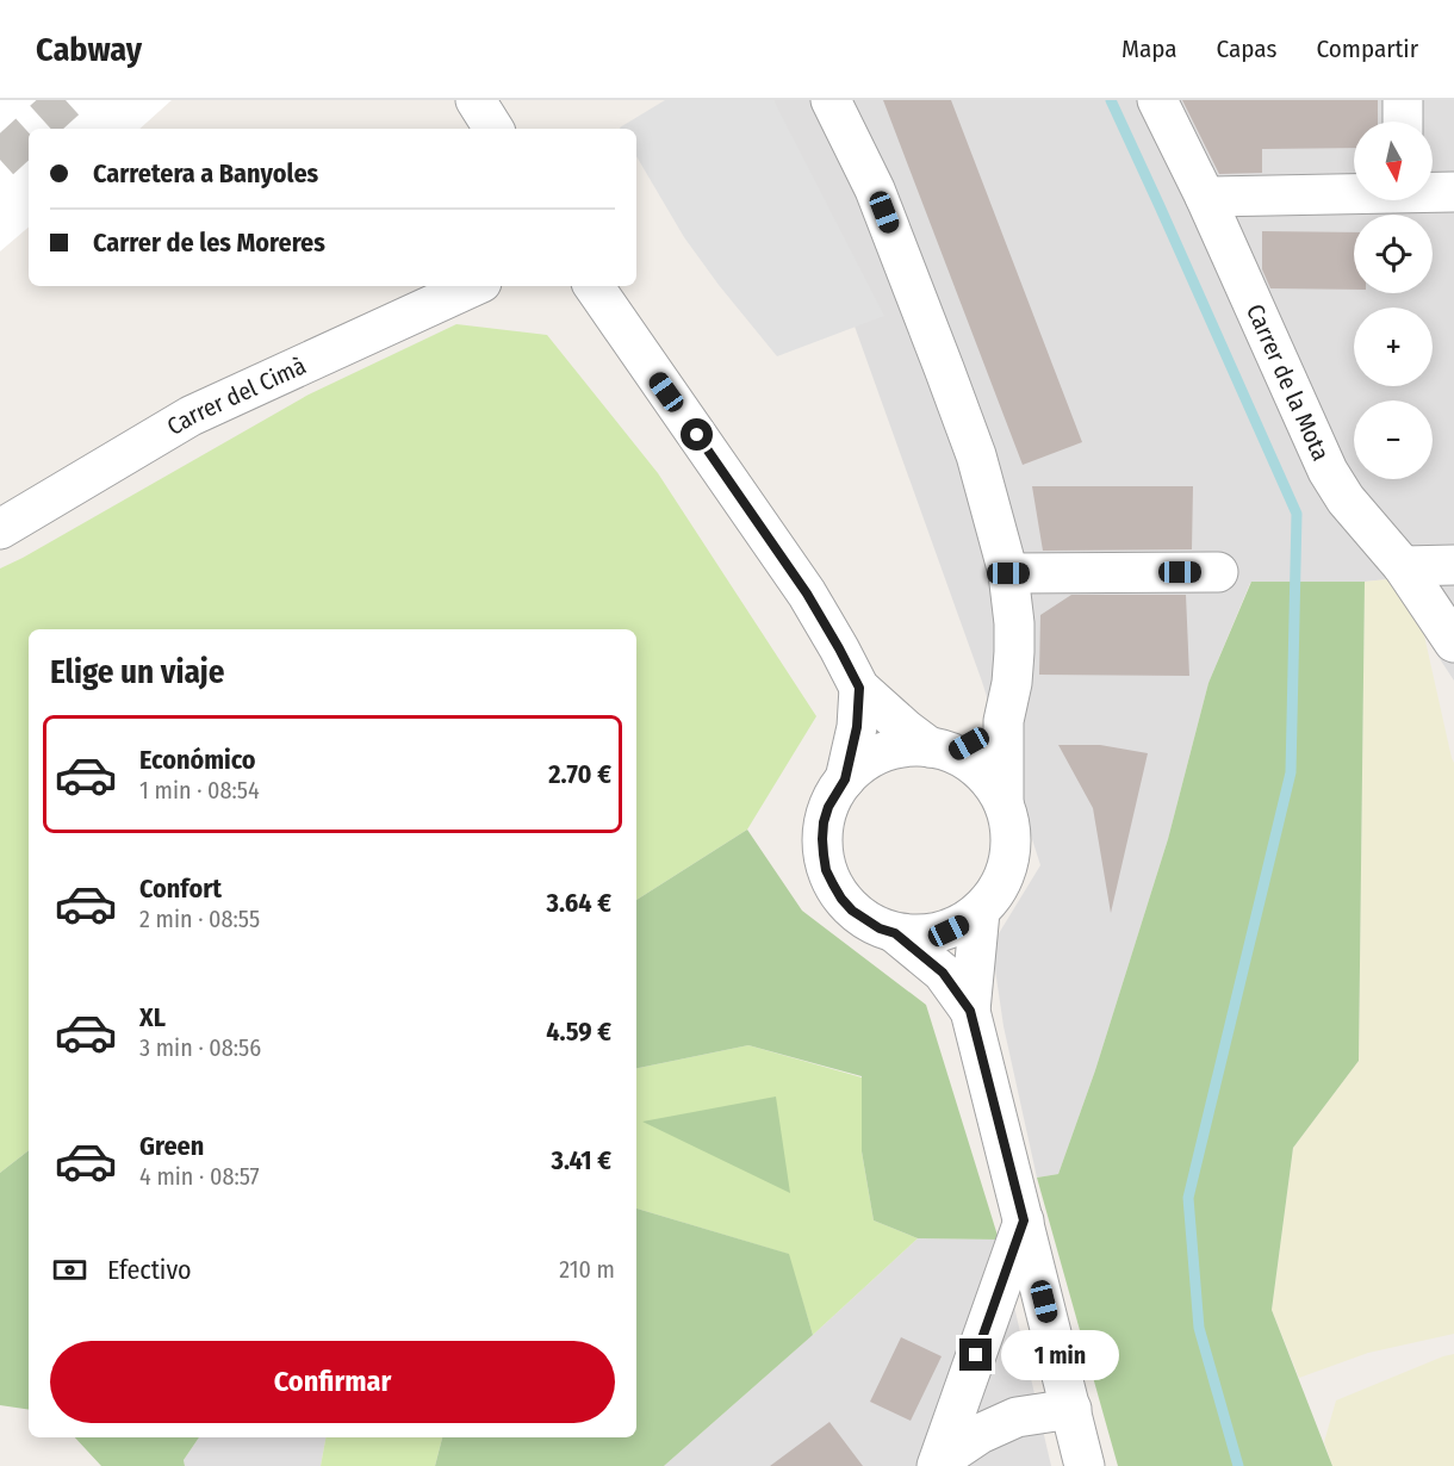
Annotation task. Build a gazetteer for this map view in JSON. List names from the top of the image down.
{
  "streets": {
    "street": ["Carrer de la Mota", "Carrer del Cimà"]
  },
  "north": "bottom",
  "page": {
    "header": "Cabway",
    "nav": ["Mapa", "Capas", "Compartir"],
    "map_buttons": ["+", "−"],
    "banner": ["Carretera a Banyoles", "Carrer de les Moreres"],
    "heading": "Elige un viaje",
    "list": [
      {
        "name": "Económico",
        "note": "1 min · 08:54",
        "value": "2.70 €"
      },
      {
        "name": "Confort",
        "note": "2 min · 08:55",
        "value": "3.64 €"
      },
      {
        "name": "XL",
        "note": "3 min · 08:56",
        "value": "4.59 €"
      },
      {
        "name": "Green",
        "note": "4 min · 08:57",
        "value": "3.41 €"
      }
    ],
    "pay": ["Efectivo", "210 m"],
    "buttons": "Confirmar",
    "bubble": "1 min"
  }
}
